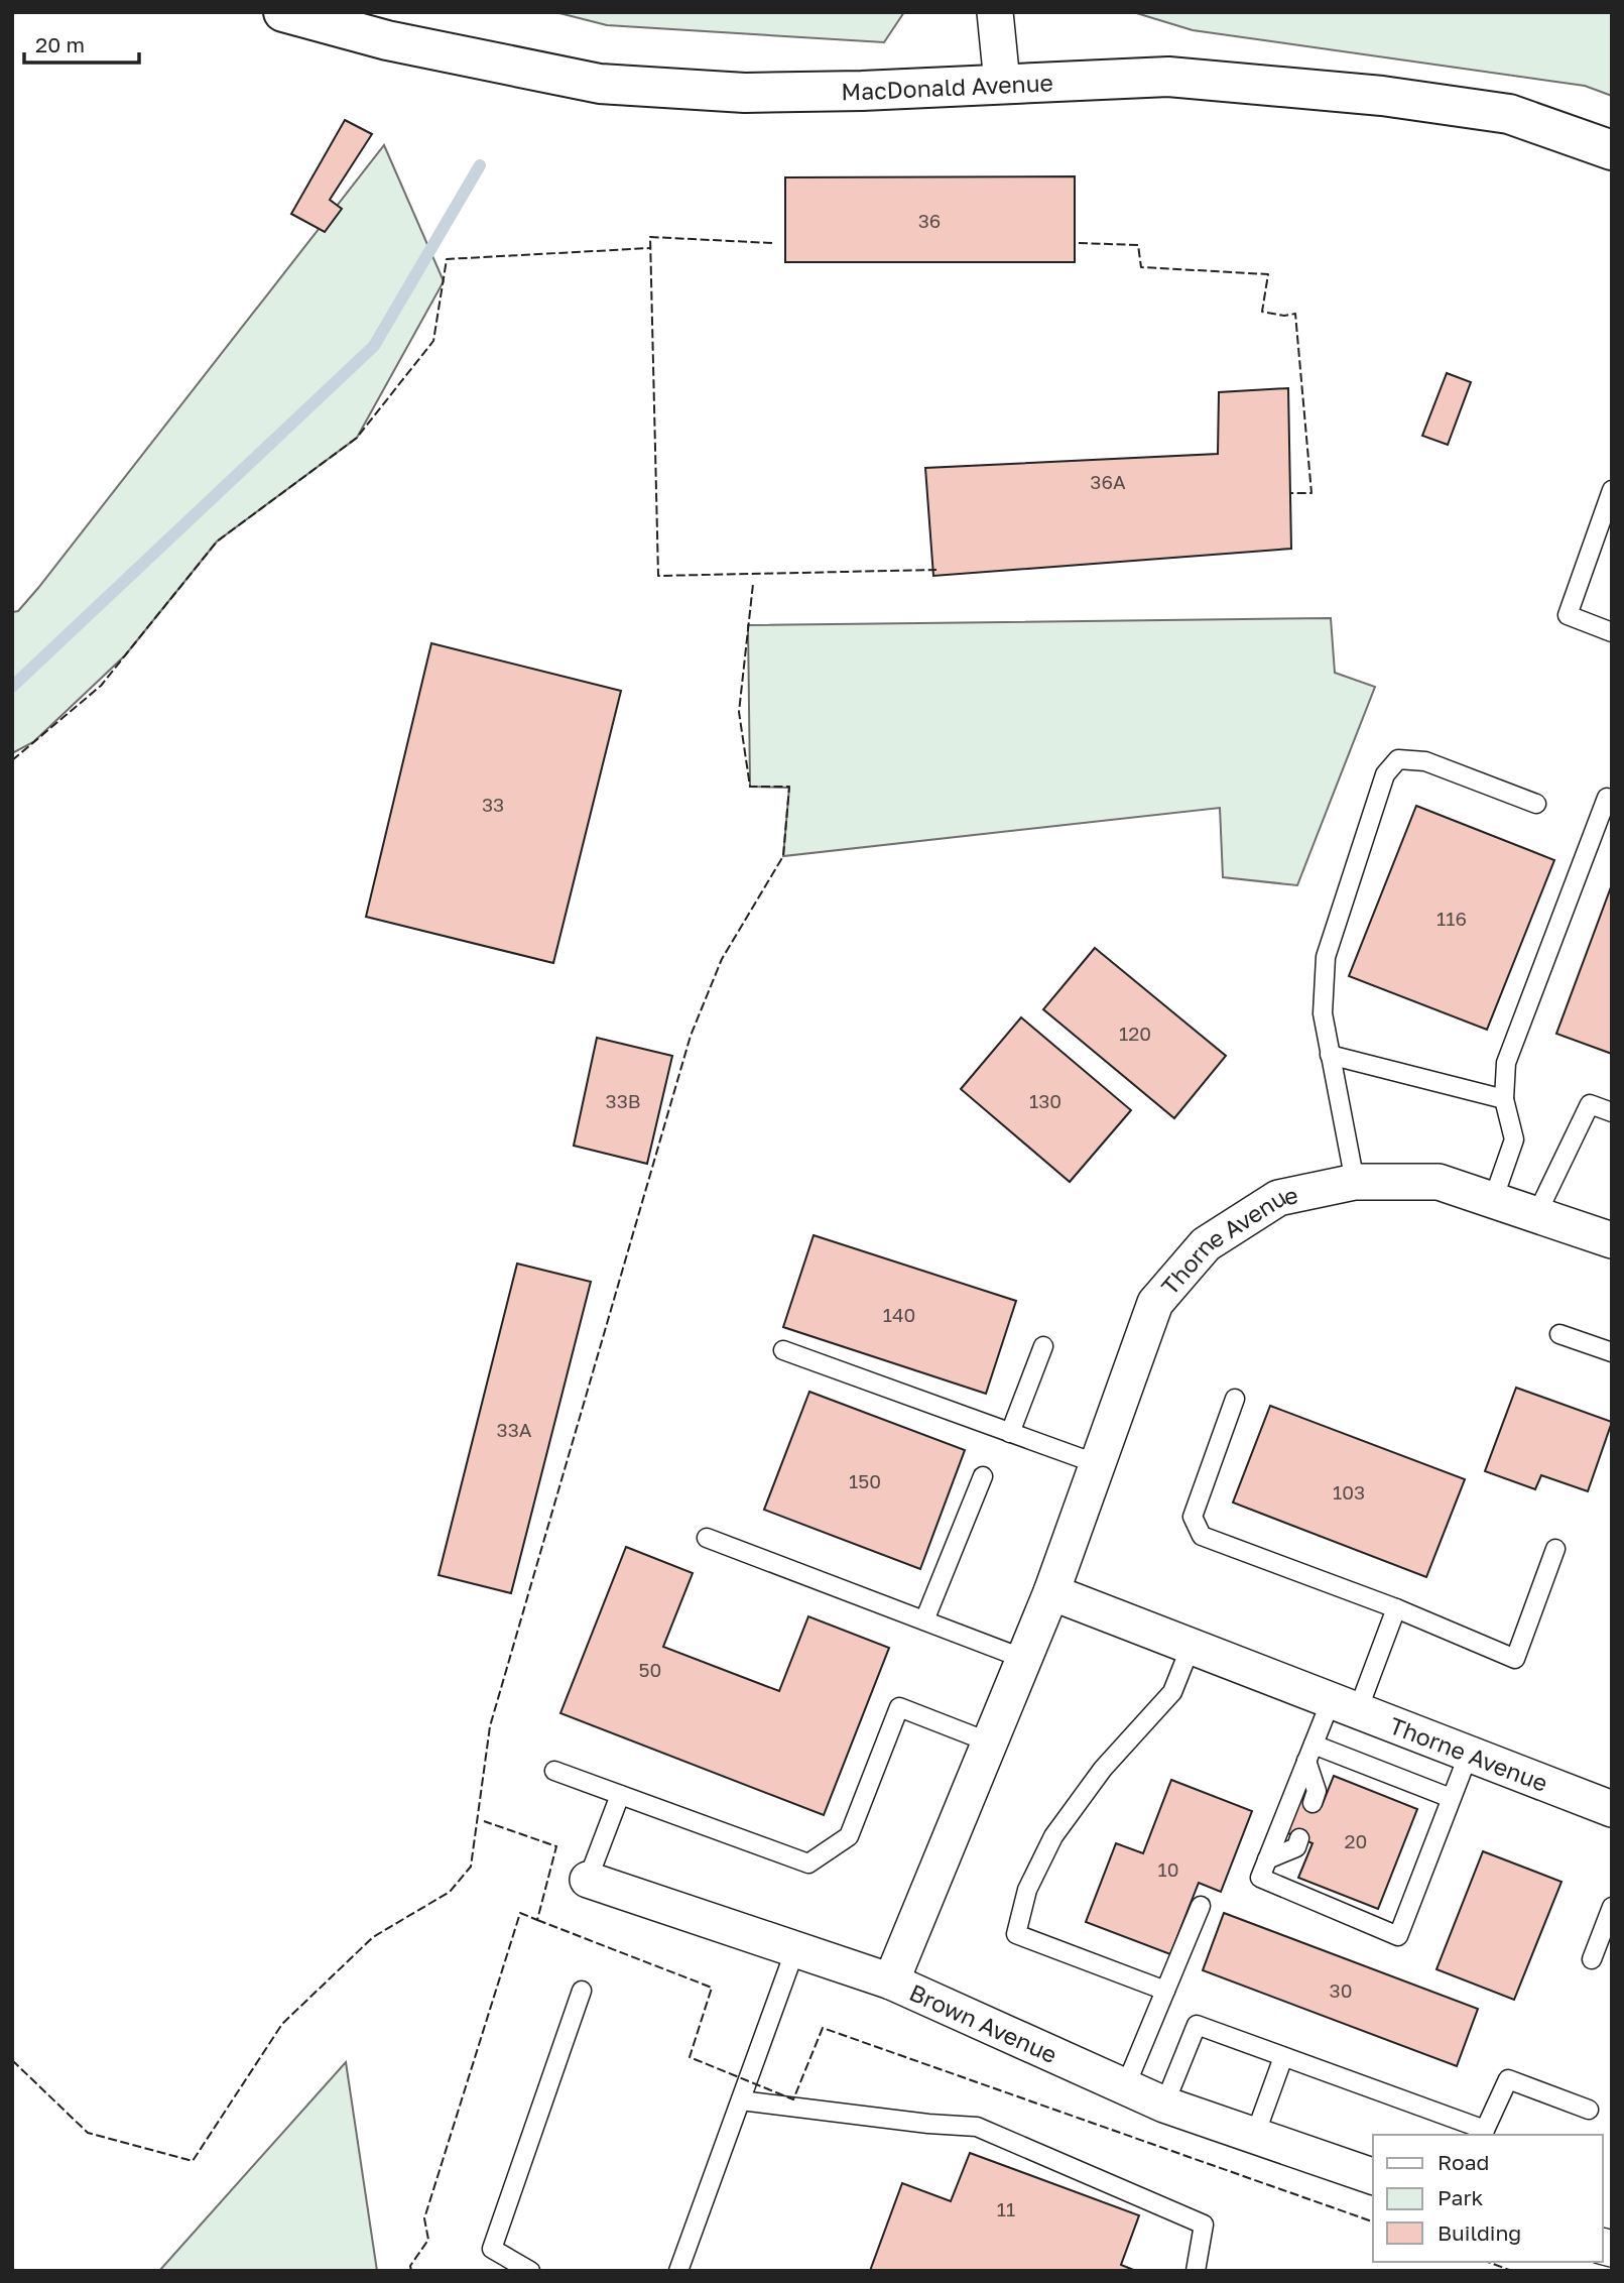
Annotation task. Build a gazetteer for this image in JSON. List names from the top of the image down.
{
  "streets": {
    "street": ["MacDonald Avenue", "Thorne Avenue", "Brown Avenue"]
  },
  "crossings": [
    ["Thorne Avenue", "Brown Avenue"]
  ],
  "house_numbers": [
    "36",
    "36A",
    "33",
    "116",
    "120",
    "33B",
    "130",
    "140",
    "33A",
    "150",
    "103",
    "50",
    "20",
    "10",
    "30",
    "11"
  ],
  "legend": ["Road", "Park", "Building"],
  "scale_bar": "20 m"
}
